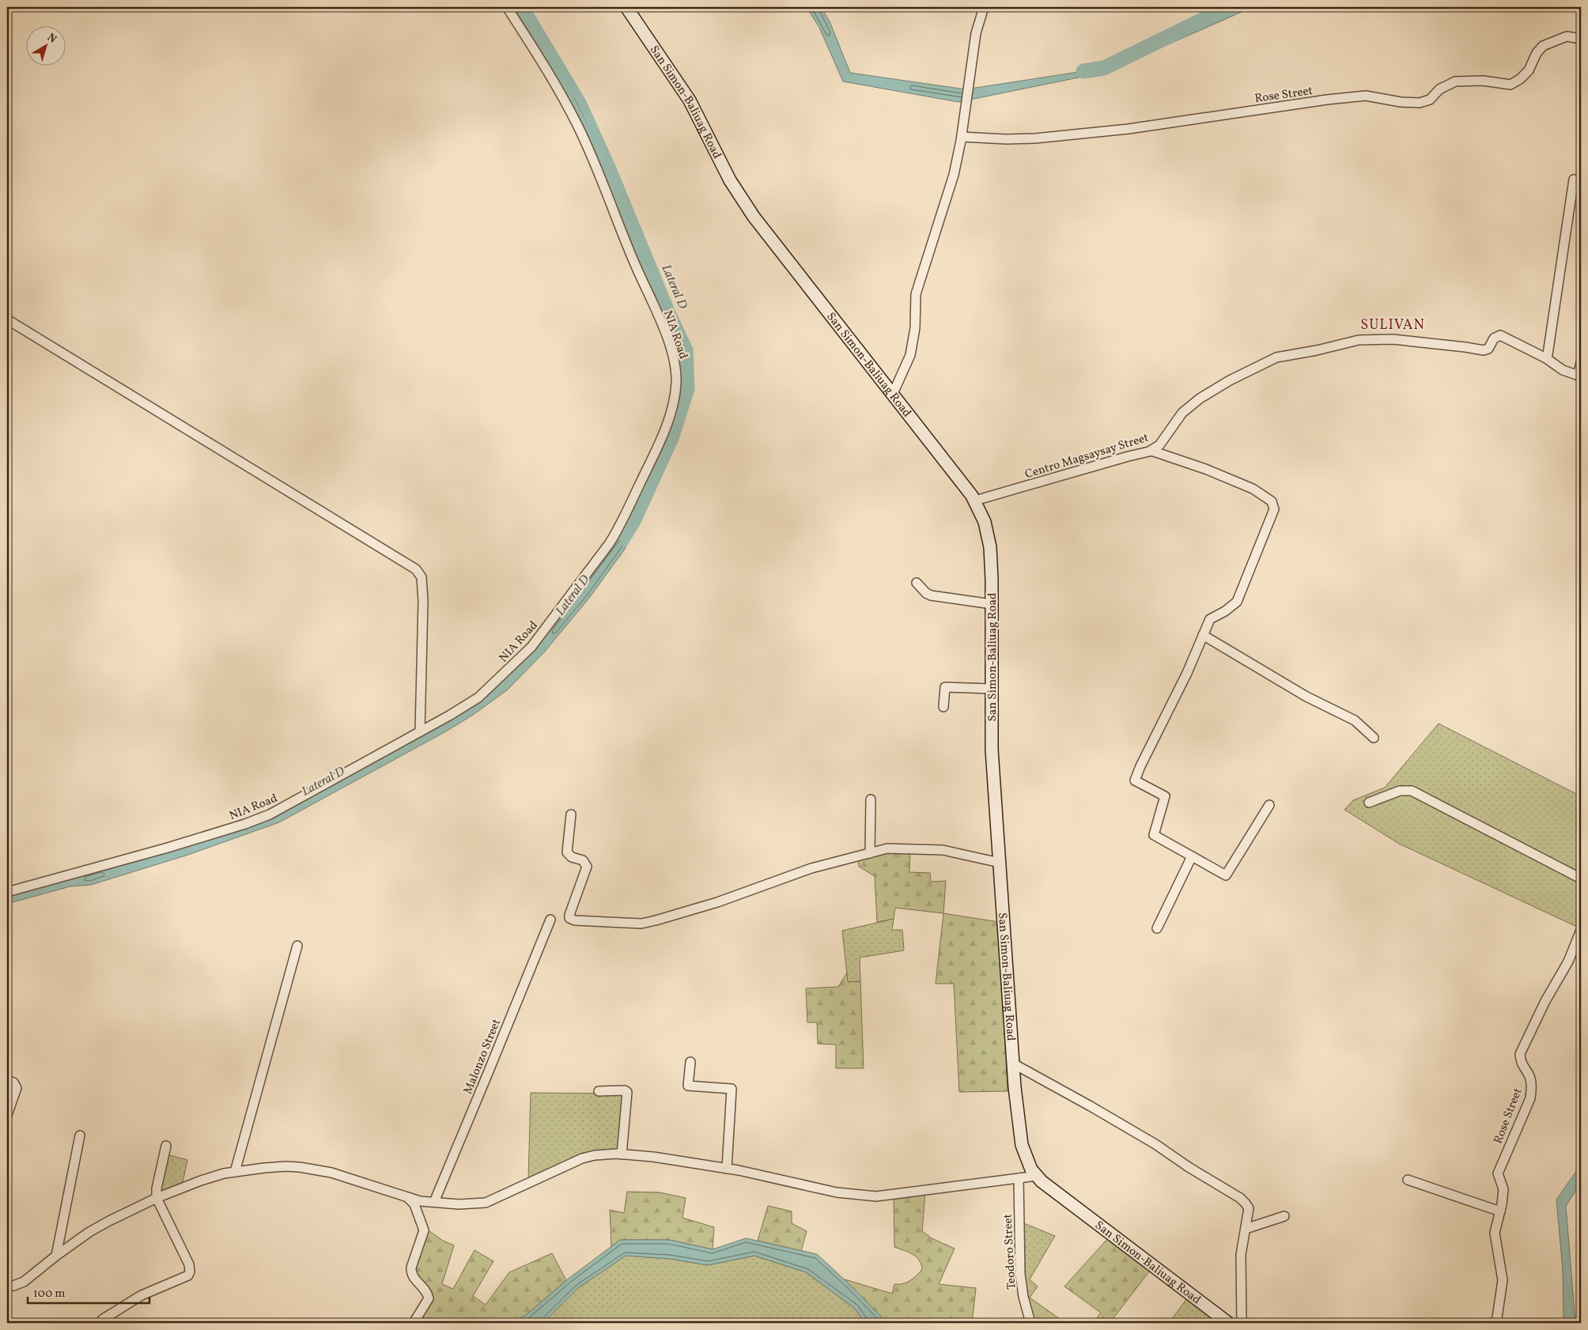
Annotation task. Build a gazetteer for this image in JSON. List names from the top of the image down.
{
  "streets": {
    "main road": ["San Simon-Baliuag Road"],
    "street": [
      "Rose Street",
      "NIA Road",
      "Centro Magsaysay Street",
      "Malonzo Street",
      "Teodoro Street"
    ]
  },
  "crossings": [
    ["San Simon-Baliuag Road", "Centro Magsaysay Street"]
  ],
  "districts": ["SULIVAN"],
  "water": ["Lateral D"],
  "scale_bar": "100 m",
  "north": "top right"
}
